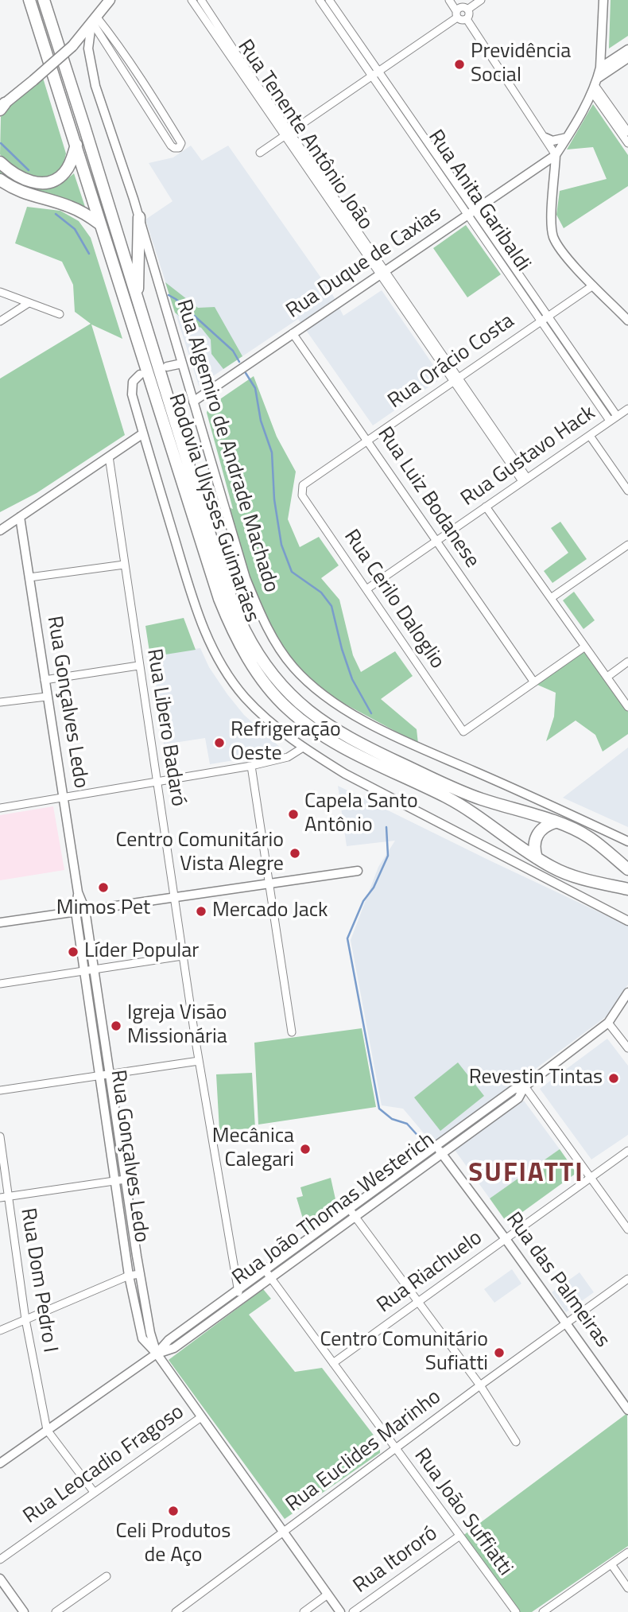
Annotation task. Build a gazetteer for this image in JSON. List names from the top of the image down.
{
  "streets": {
    "highway": ["Rodovia Ulysses Guimarães"],
    "street": [
      "Rua Tenente Antônio João",
      "Rua Anita Garibaldi",
      "Rua Duque de Caxias",
      "Rua Orácio Costa",
      "Rua Algemiro de Andrade Machado",
      "Rua Gustavo Hack",
      "Rua Luiz Bodanese",
      "Rua Cerilo Daloglio",
      "Rua Gonçalves Ledo",
      "Rua Libero Badaró",
      "Rua João Thomas Westerich",
      "Rua Riachuelo",
      "Rua Dom Pedro I",
      "Rua das Palmeiras",
      "Rua Euclides Marinho",
      "Rua Leocadio Fragoso",
      "Rua João Suffiatti",
      "Rua Itororó"
    ]
  },
  "crossings": [
    ["Rua Tenente Antônio João", "Rua Duque de Caxias"],
    ["Rua Tenente Antônio João", "Rua Orácio Costa"],
    ["Rua Tenente Antônio João", "Rua Gustavo Hack"],
    ["Rua Anita Garibaldi", "Rua Duque de Caxias"],
    ["Rua Anita Garibaldi", "Rua Orácio Costa"],
    ["Rua Anita Garibaldi", "Rua Gustavo Hack"],
    ["Rua Duque de Caxias", "Rua Algemiro de Andrade Machado"],
    ["Rua Duque de Caxias", "Rua Luiz Bodanese"],
    ["Rua Orácio Costa", "Rua Luiz Bodanese"],
    ["Rua Orácio Costa", "Rua Cerilo Daloglio"],
    ["Rua Gustavo Hack", "Rua Luiz Bodanese"],
    ["Rua Gustavo Hack", "Rua Cerilo Daloglio"],
    ["Rua Luiz Bodanese", "Rua Cerilo Daloglio"],
    ["Rua Gonçalves Ledo", "Rua João Thomas Westerich"],
    ["Rua Gonçalves Ledo", "Rua Euclides Marinho"],
    ["Rua Gonçalves Ledo", "Rua Leocadio Fragoso"],
    ["Rua Gonçalves Ledo", "Rua Itororó"],
    ["Rua Libero Badaró", "Rua João Thomas Westerich"],
    ["Rua João Thomas Westerich", "Rua Dom Pedro I"],
    ["Rua João Thomas Westerich", "Rua das Palmeiras"],
    ["Rua João Thomas Westerich", "Rua João Suffiatti"],
    ["Rua Riachuelo", "Rua das Palmeiras"],
    ["Rua Riachuelo", "Rua João Suffiatti"],
    ["Rua das Palmeiras", "Rua Euclides Marinho"],
    ["Rua Euclides Marinho", "Rua João Suffiatti"],
    ["Rua João Suffiatti", "Rua Itororó"]
  ],
  "districts": ["SUFIATTI"],
  "places": [
    "Previdência Social",
    "Refrigeração Oeste",
    "Capela Santo Antônio",
    "Centro Comunitário Vista Alegre",
    "Mimos Pet",
    "Mercado Jack",
    "Líder Popular",
    "Igreja Visão Missionária",
    "Revestin Tintas",
    "Mecânica Calegari",
    "Centro Comunitário Sufiatti",
    "Celi Produtos de Aço"
  ]
}
